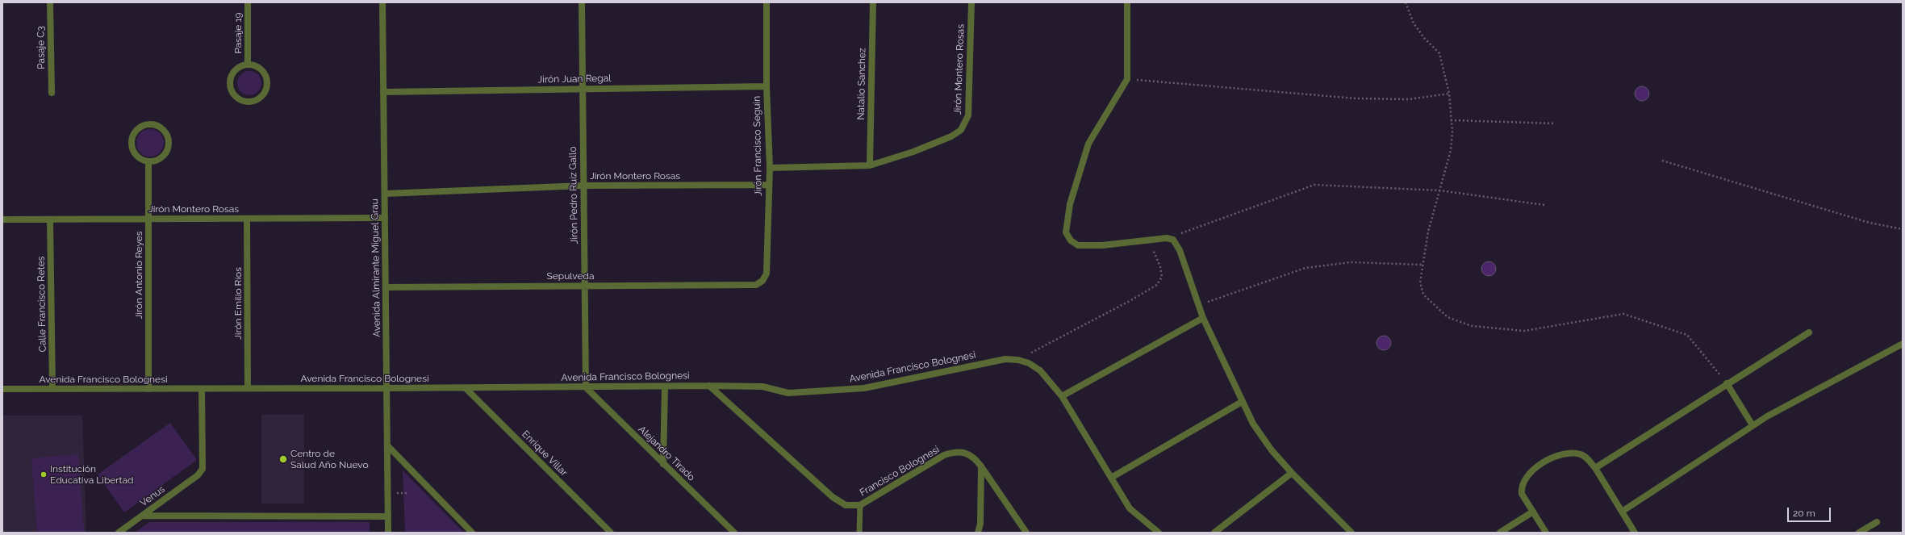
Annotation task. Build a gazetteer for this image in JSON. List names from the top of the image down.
{
  "streets": {
    "street": [
      "Pasaje 19",
      "Pasaje C3",
      "Jirón Montero Rosas",
      "Jirón Juan Regal",
      "Natalio Sanchez",
      "Jirón Francisco Seguin",
      "Jirón Pedro Ruiz Gallo",
      "Avenida Almirante Miguel Grau",
      "Jirón Antonio Reyes",
      "Sepulveda",
      "Jirón Emilio Ríos",
      "Calle Francisco Retes",
      "Avenida Francisco Bolognesi",
      "Enrique Villar",
      "Alejandro Tirado",
      "Francisco Bolognesi",
      "Venus"
    ]
  },
  "crossings": [
    ["Jirón Montero Rosas", "Natalio Sanchez"],
    ["Jirón Montero Rosas", "Jirón Francisco Seguin"],
    ["Jirón Montero Rosas", "Jirón Pedro Ruiz Gallo"],
    ["Jirón Montero Rosas", "Avenida Almirante Miguel Grau"],
    ["Jirón Montero Rosas", "Jirón Antonio Reyes"],
    ["Jirón Montero Rosas", "Jirón Emilio Ríos"],
    ["Jirón Montero Rosas", "Calle Francisco Retes"],
    ["Jirón Juan Regal", "Jirón Francisco Seguin"],
    ["Jirón Juan Regal", "Jirón Pedro Ruiz Gallo"],
    ["Jirón Juan Regal", "Avenida Almirante Miguel Grau"],
    ["Jirón Francisco Seguin", "Sepulveda"],
    ["Jirón Pedro Ruiz Gallo", "Sepulveda"],
    ["Jirón Pedro Ruiz Gallo", "Avenida Francisco Bolognesi"],
    ["Jirón Pedro Ruiz Gallo", "Alejandro Tirado"],
    ["Avenida Almirante Miguel Grau", "Sepulveda"],
    ["Avenida Almirante Miguel Grau", "Avenida Francisco Bolognesi"],
    ["Jirón Antonio Reyes", "Avenida Francisco Bolognesi"],
    ["Jirón Emilio Ríos", "Avenida Francisco Bolognesi"],
    ["Calle Francisco Retes", "Avenida Francisco Bolognesi"],
    ["Avenida Francisco Bolognesi", "Enrique Villar"],
    ["Avenida Francisco Bolognesi", "Alejandro Tirado"],
    ["Avenida Francisco Bolognesi", "Francisco Bolognesi"],
    ["Avenida Francisco Bolognesi", "Venus"]
  ],
  "places": ["Centro de Salud Año Nuevo", "Institución Educativa Libertad"],
  "scale_bar": "20 m"
}
